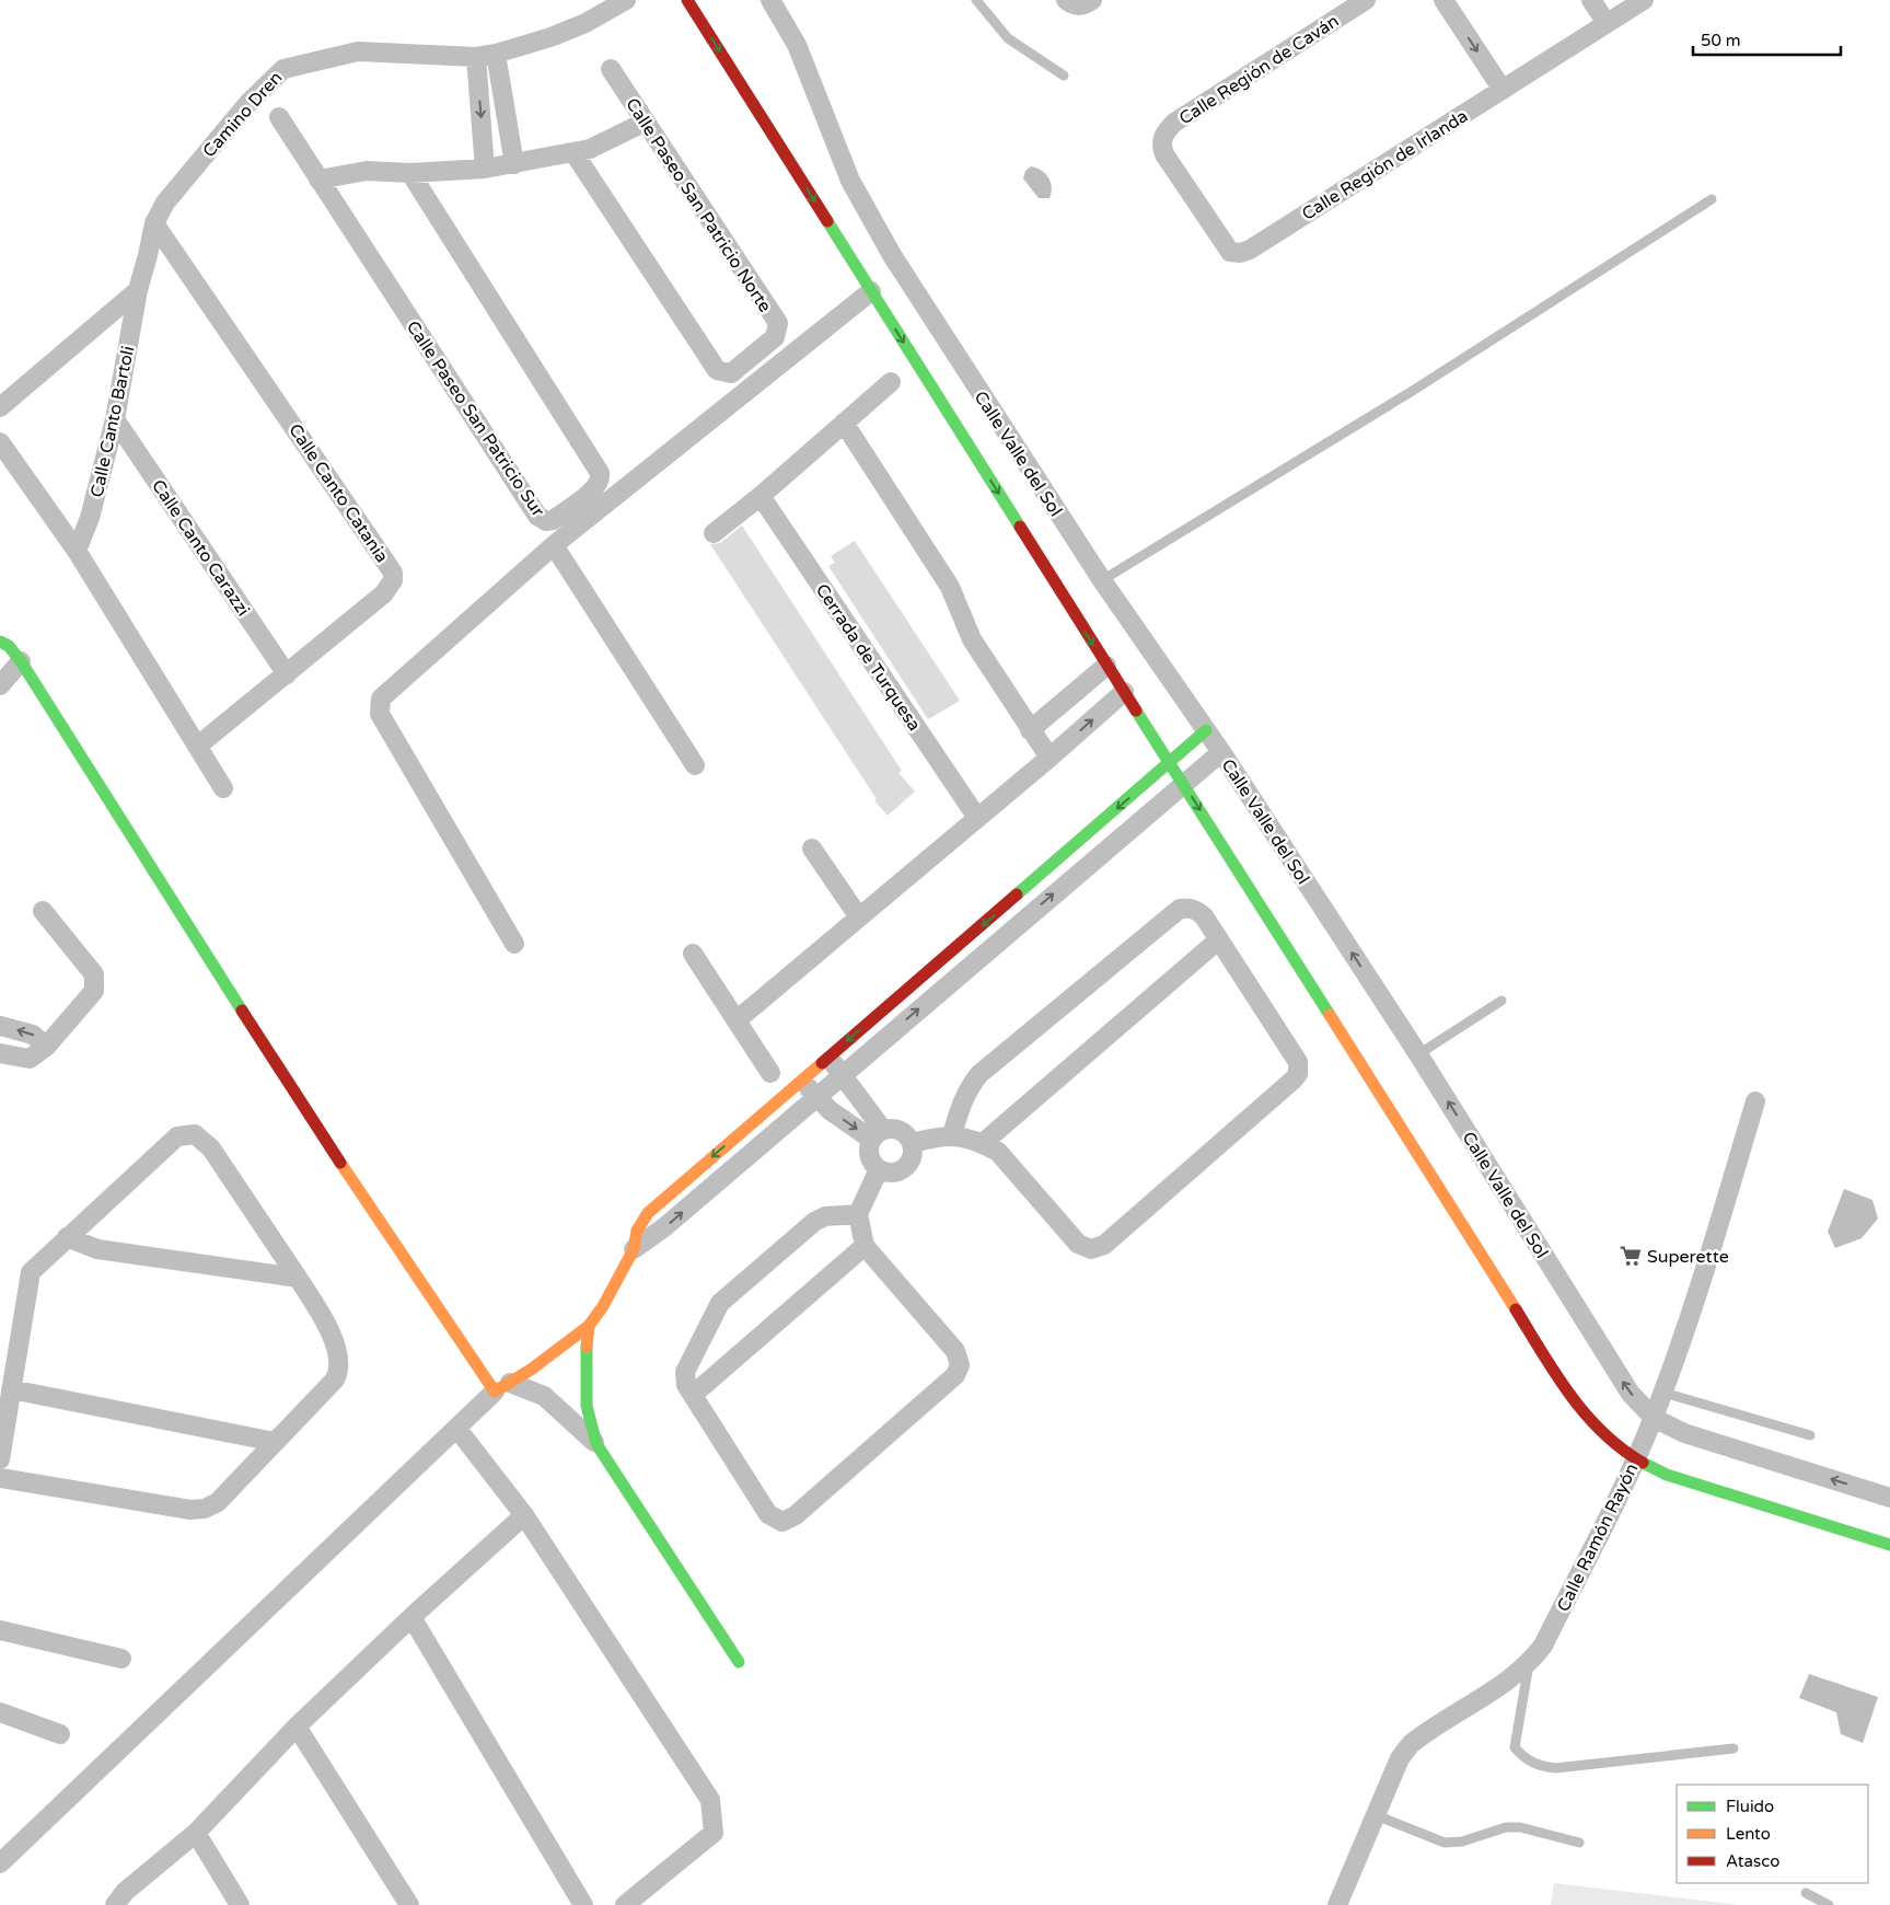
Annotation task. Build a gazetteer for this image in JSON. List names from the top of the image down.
{
  "streets": {
    "street": [
      "Calle Región de Caván",
      "Camino Dren",
      "Calle Región de Irlanda",
      "Calle Paseo San Patricio Norte",
      "Calle Paseo San Patricio Sur",
      "Calle Canto Bartoli",
      "Calle Valle del Sol",
      "Calle Canto Catania",
      "Calle Canto Carazzi",
      "Cerrada de Turquesa",
      "Calle Ramón Rayón"
    ]
  },
  "crossings": [
    ["Calle Región de Caván", "Calle Región de Irlanda"],
    ["Camino Dren", "Calle Canto Bartoli"],
    ["Camino Dren", "Calle Canto Catania"],
    ["Calle Canto Bartoli", "Calle Canto Carazzi"],
    ["Calle Valle del Sol", "Calle Ramón Rayón"],
    ["Calle Canto Catania", "Calle Canto Carazzi"]
  ],
  "places": {
    "supermarket": ["Superette"]
  },
  "legend": ["Fluido", "Lento", "Atasco"],
  "scale_bar": "50 m"
}
